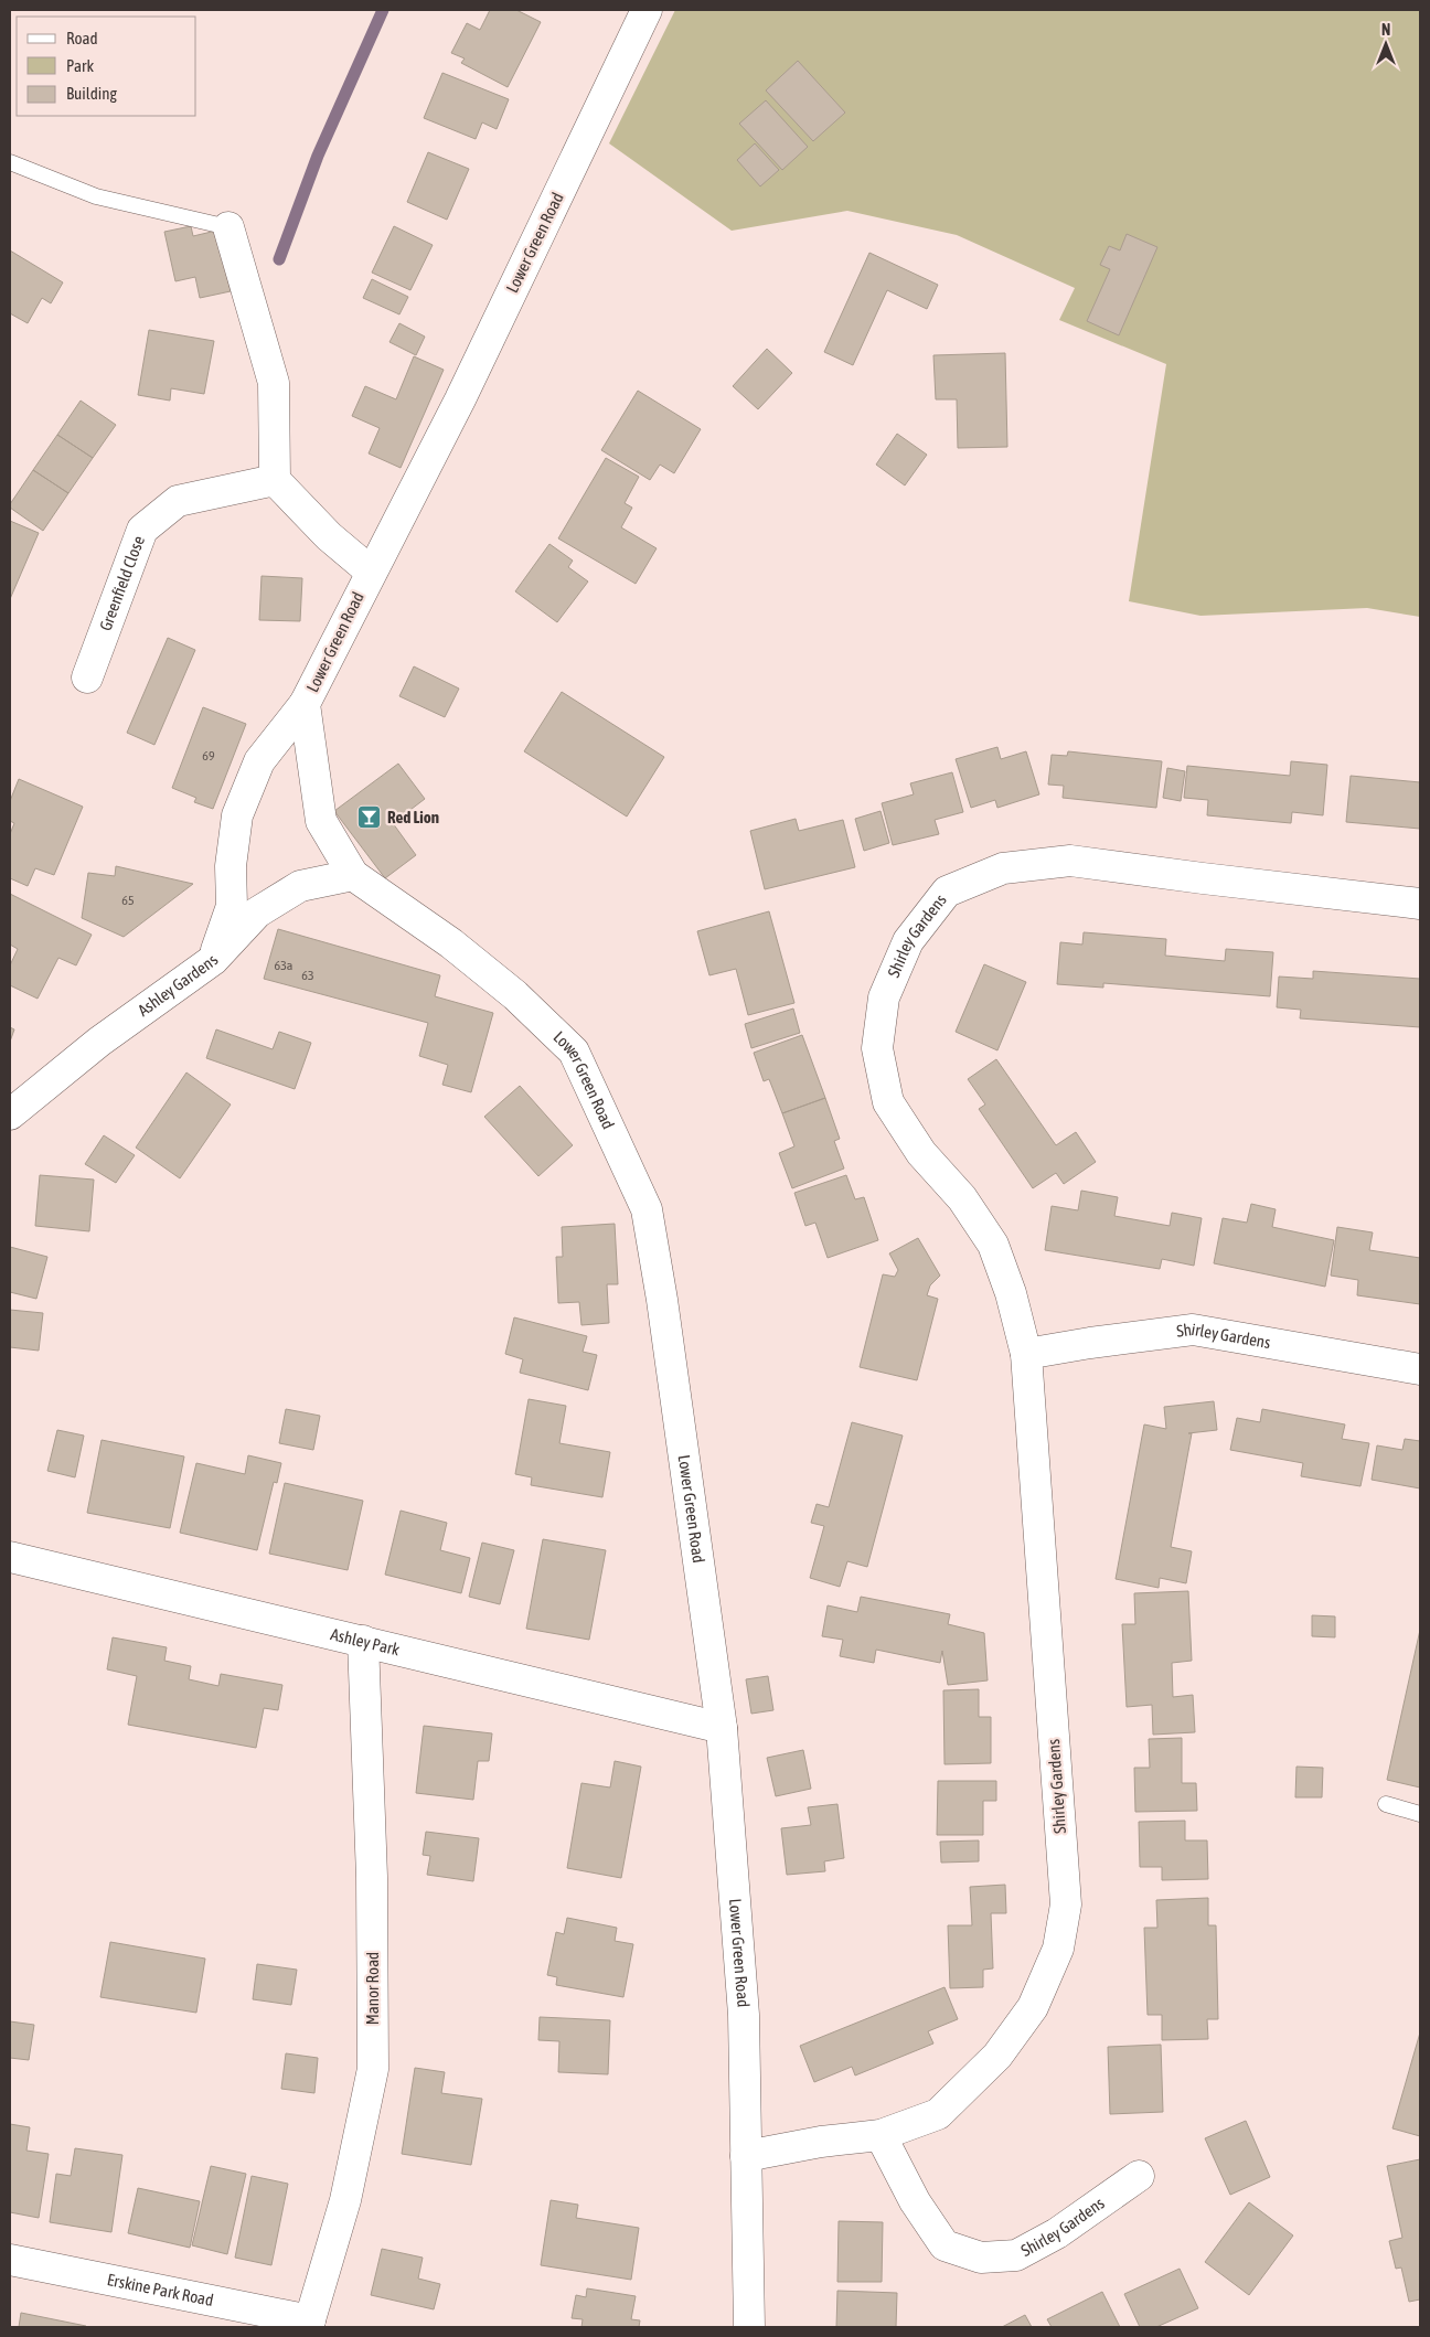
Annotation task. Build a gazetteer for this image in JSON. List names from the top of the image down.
{
  "streets": {
    "street": [
      "Lower Green Road",
      "Greenfield Close",
      "Shirley Gardens",
      "Ashley Gardens",
      "Ashley Park",
      "Manor Road",
      "Erskine Park Road"
    ]
  },
  "crossings": [
    ["Lower Green Road", "Shirley Gardens"],
    ["Lower Green Road", "Ashley Gardens"],
    ["Lower Green Road", "Ashley Park"],
    ["Ashley Park", "Manor Road"],
    ["Manor Road", "Erskine Park Road"]
  ],
  "places": {
    "bar": ["Red Lion"]
  },
  "house_numbers": [
    "69",
    "65",
    "63a",
    "63"
  ],
  "legend": ["Road", "Park", "Building"],
  "north": "top"
}
